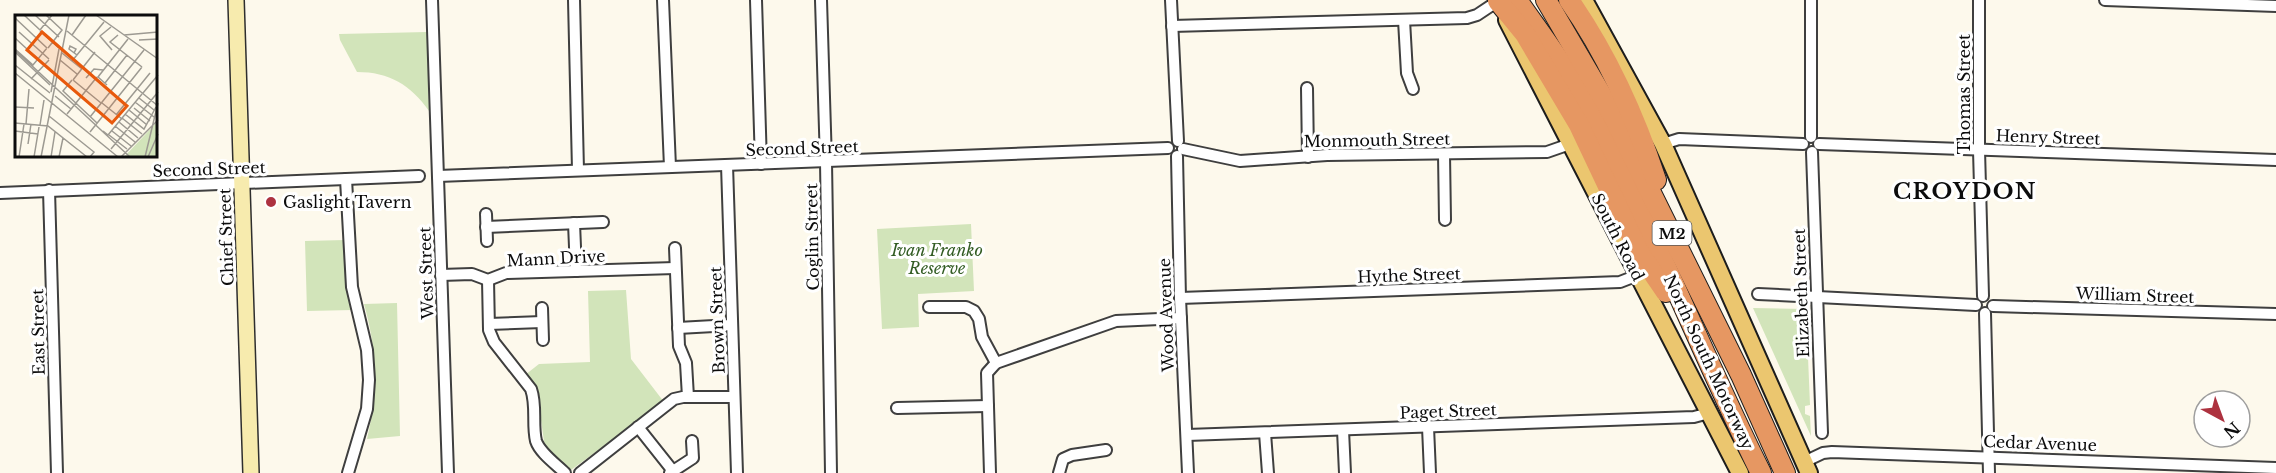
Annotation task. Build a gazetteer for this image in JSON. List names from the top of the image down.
{
  "streets": {
    "highway": ["M2", "North South Motorway"],
    "main road": ["South Road"],
    "street": [
      "Thomas Street",
      "Henry Street",
      "Monmouth Street",
      "Second Street",
      "Chief Street",
      "Coglin Street",
      "Mann Drive",
      "West Street",
      "Hythe Street",
      "Elizabeth Street",
      "William Street",
      "Wood Avenue",
      "Brown Street",
      "East Street",
      "Paget Street",
      "Cedar Avenue"
    ]
  },
  "crossings": [
    ["Thomas Street", "Henry Street"],
    ["Henry Street", "Elizabeth Street"],
    ["Monmouth Street", "Second Street"],
    ["Monmouth Street", "South Road"],
    ["Monmouth Street", "Wood Avenue"],
    ["Second Street", "Chief Street"],
    ["Second Street", "Coglin Street"],
    ["Second Street", "West Street"],
    ["Second Street", "Wood Avenue"],
    ["Second Street", "Brown Street"],
    ["Second Street", "East Street"],
    ["South Road", "Hythe Street"],
    ["South Road", "North South Motorway"],
    ["South Road", "Paget Street"],
    ["Mann Drive", "West Street"],
    ["Hythe Street", "Wood Avenue"],
    ["Wood Avenue", "Paget Street"]
  ],
  "districts": ["CROYDON"],
  "parks": ["Ivan Franko Reserve"],
  "places": ["Gaslight Tavern"],
  "north": "bottom right"
}
